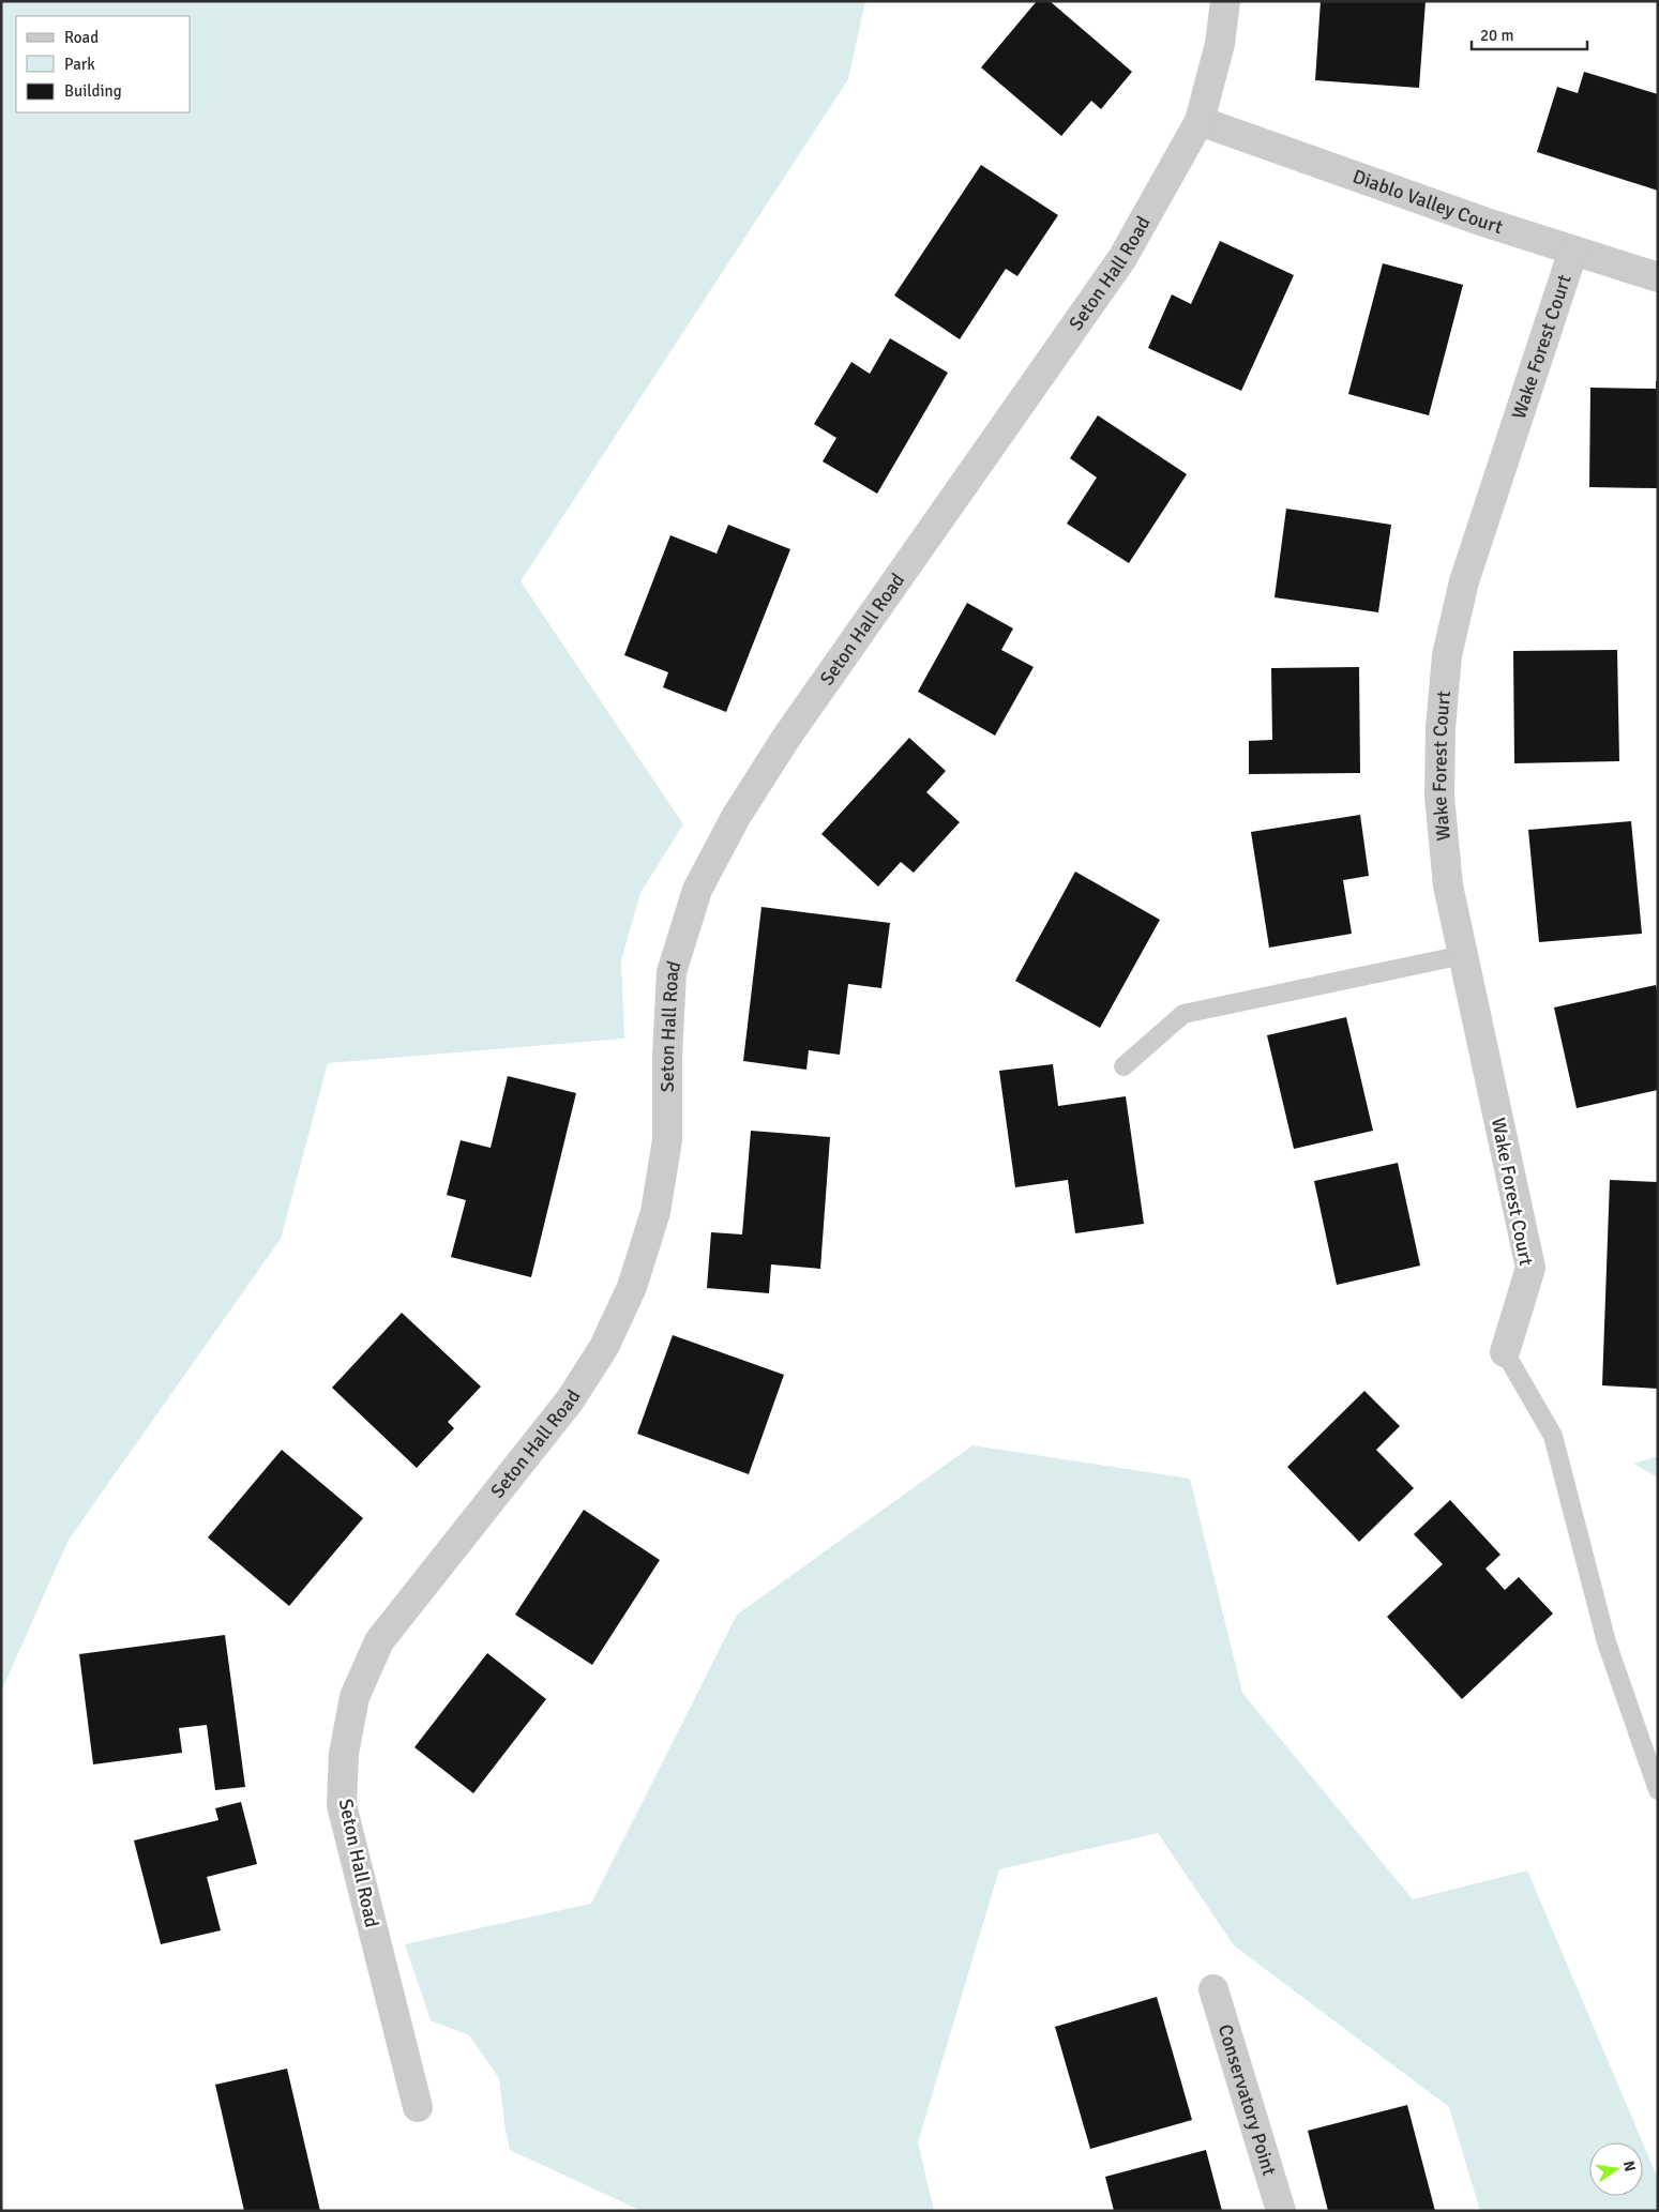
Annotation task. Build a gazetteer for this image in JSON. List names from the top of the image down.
{
  "streets": {
    "street": [
      "Diablo Valley Court",
      "Seton Hall Road",
      "Wake Forest Court",
      "Conservatory Point"
    ]
  },
  "crossings": [
    ["Diablo Valley Court", "Seton Hall Road"],
    ["Diablo Valley Court", "Wake Forest Court"]
  ],
  "legend": ["Road", "Park", "Building"],
  "scale_bar": "20 m",
  "north": "right"
}
